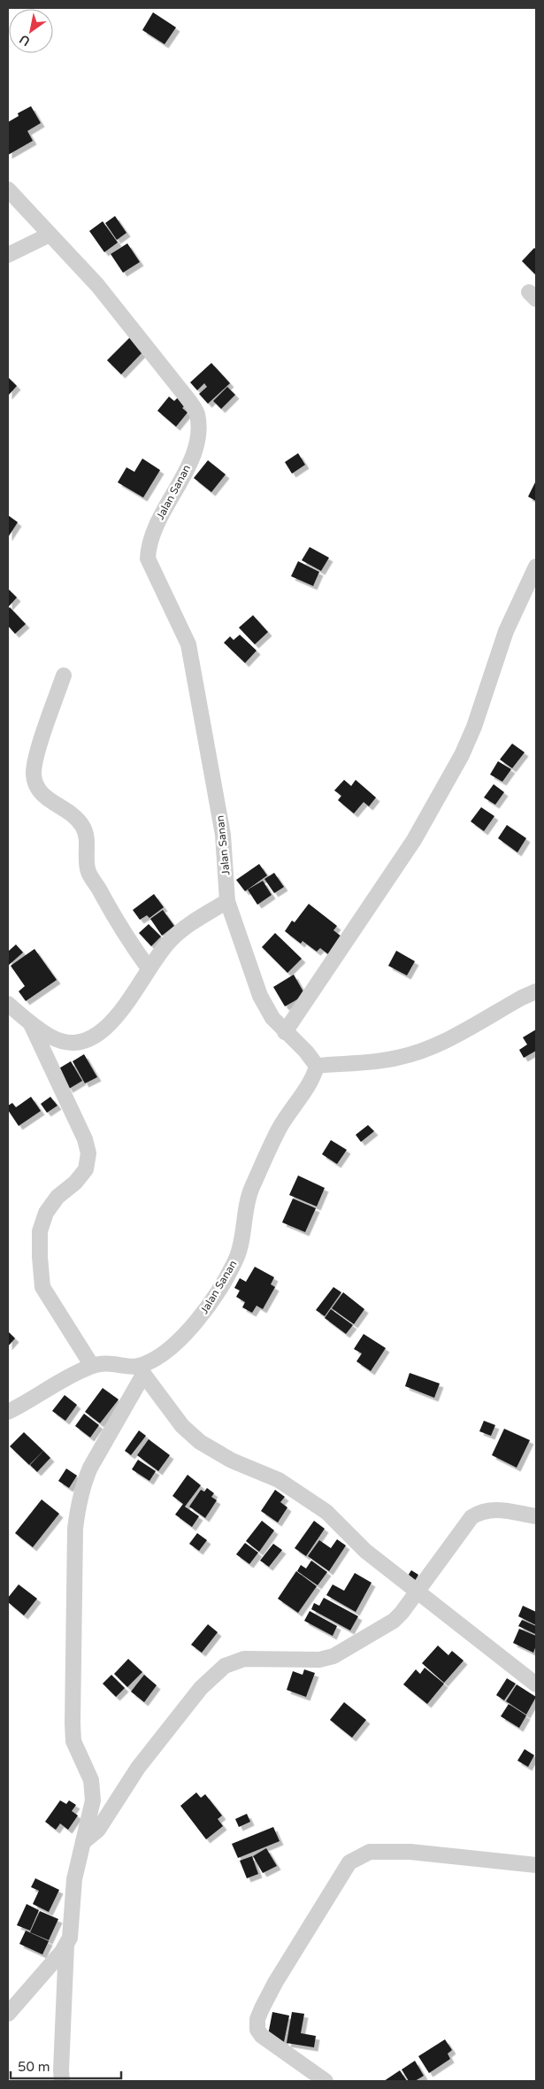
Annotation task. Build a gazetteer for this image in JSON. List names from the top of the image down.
{
  "streets": {
    "street": ["Jalan Sanan"]
  },
  "scale_bar": "50 m",
  "north": "bottom left"
}
